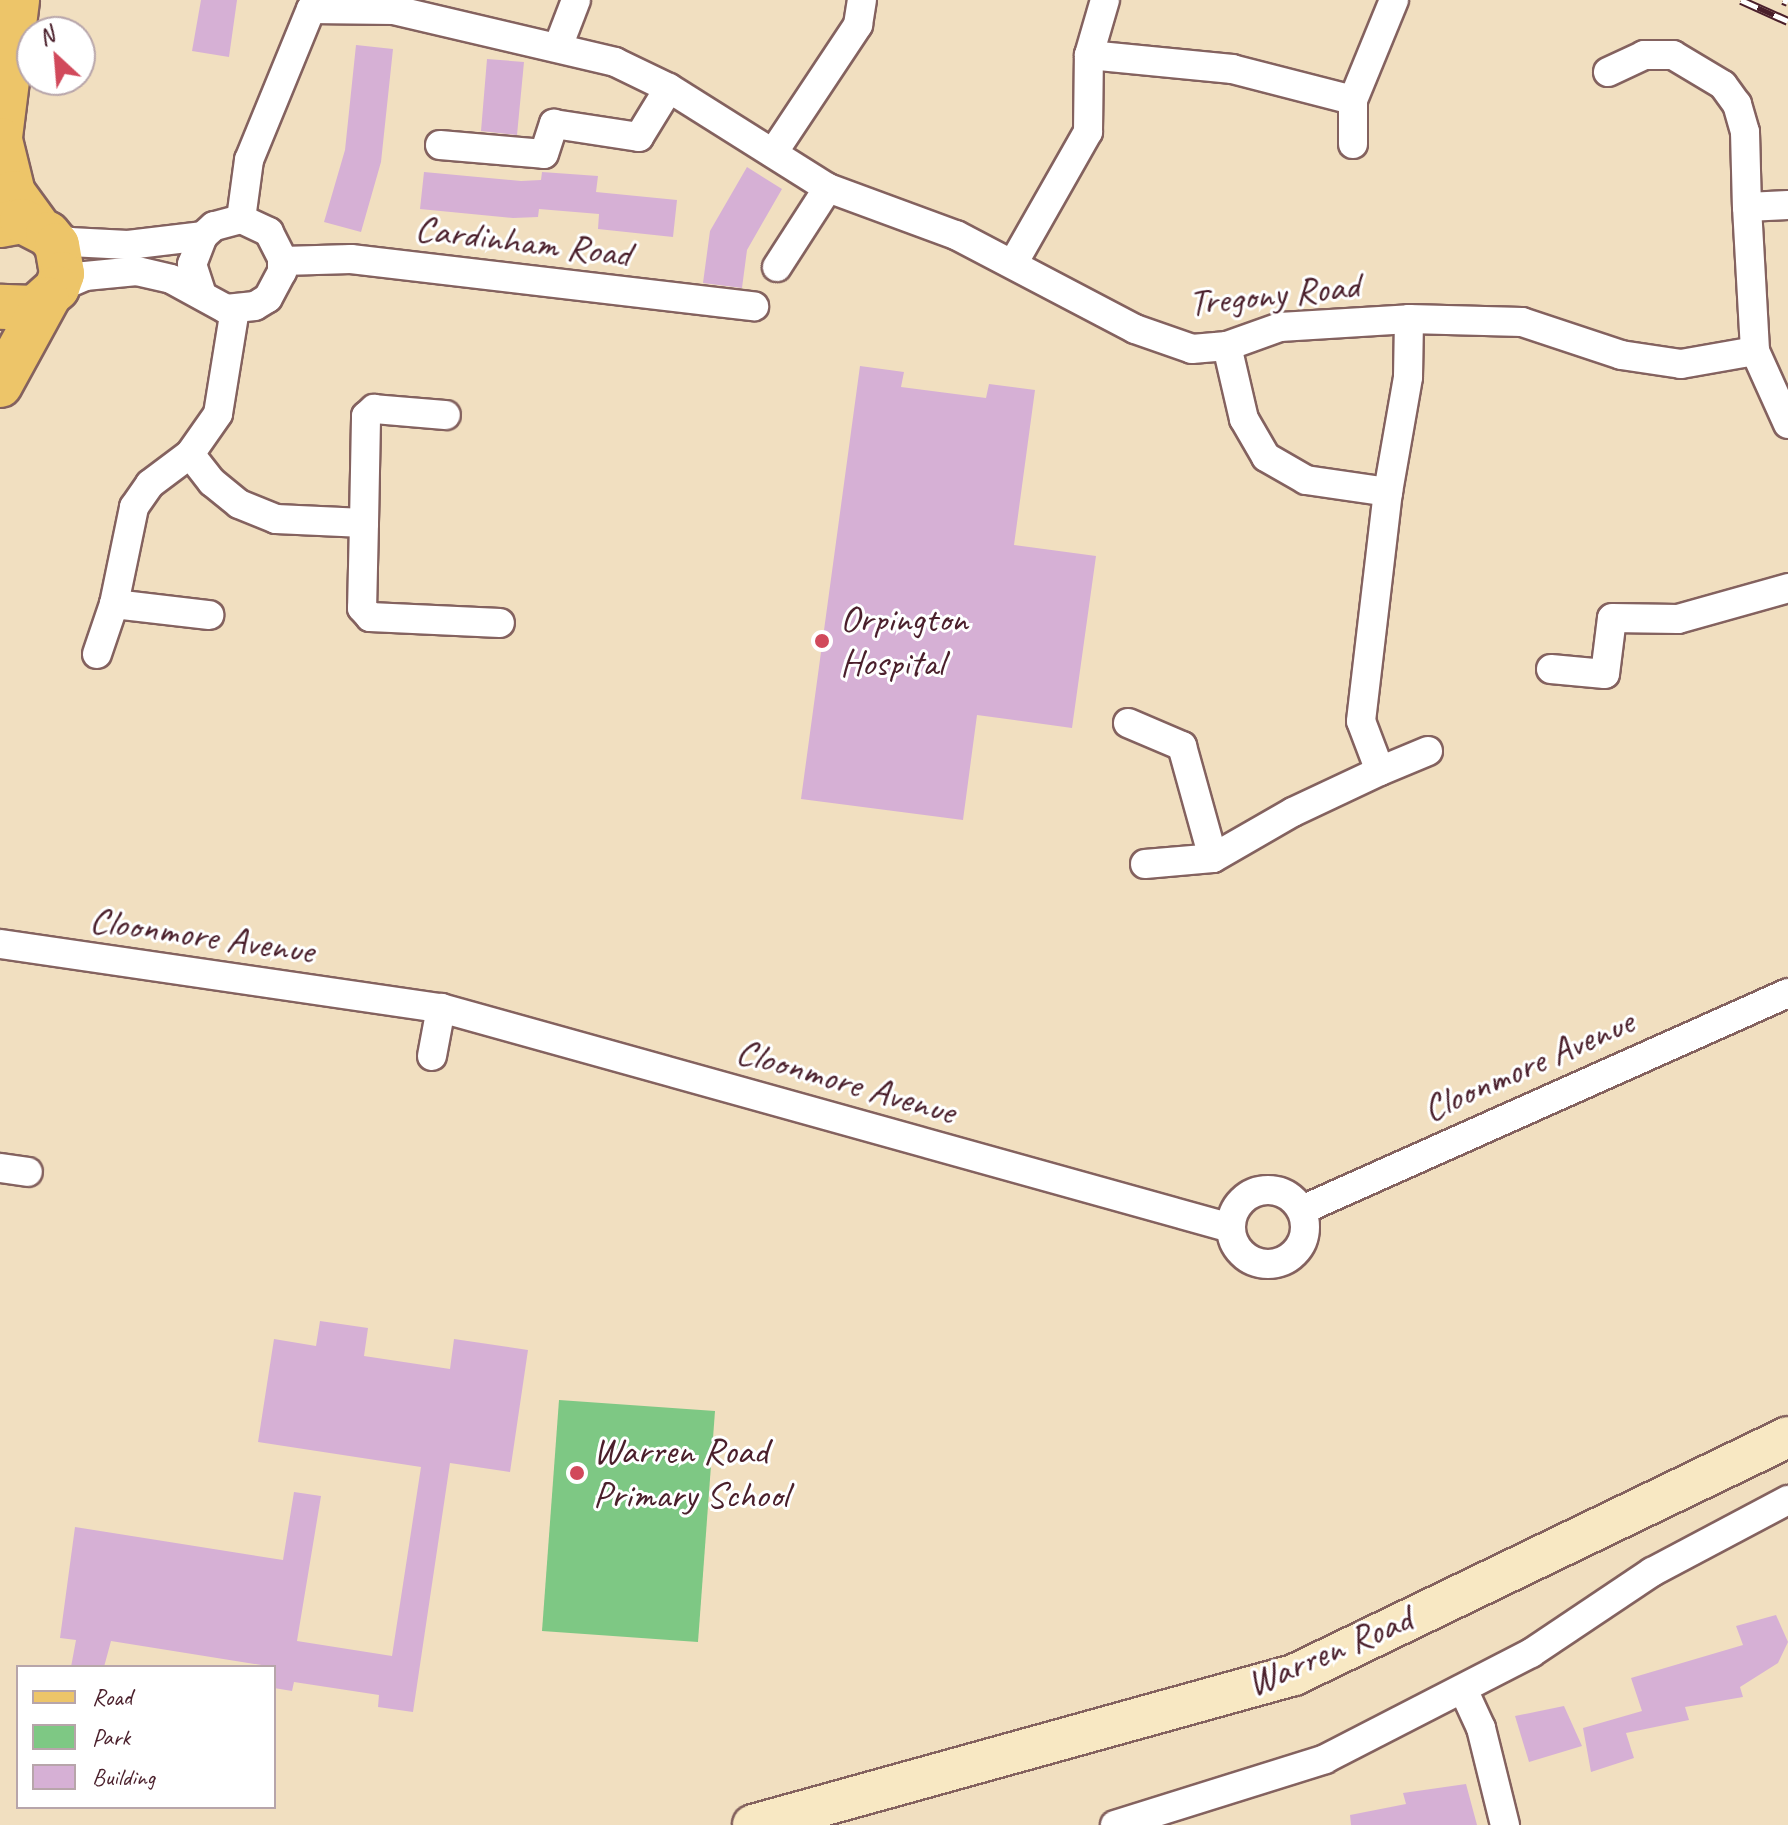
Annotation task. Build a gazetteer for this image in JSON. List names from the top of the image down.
{
  "streets": {
    "street": [
      "Cardinham Road",
      "Tregony Road",
      "Cloonmore Avenue",
      "Warren Road"
    ]
  },
  "crossings": [
    ["Cardinham Road", "Tregony Road"]
  ],
  "places": ["Orpington Hospital", "Warren Road Primary School"],
  "legend": ["Road", "Park", "Building"],
  "north": "top left"
}
